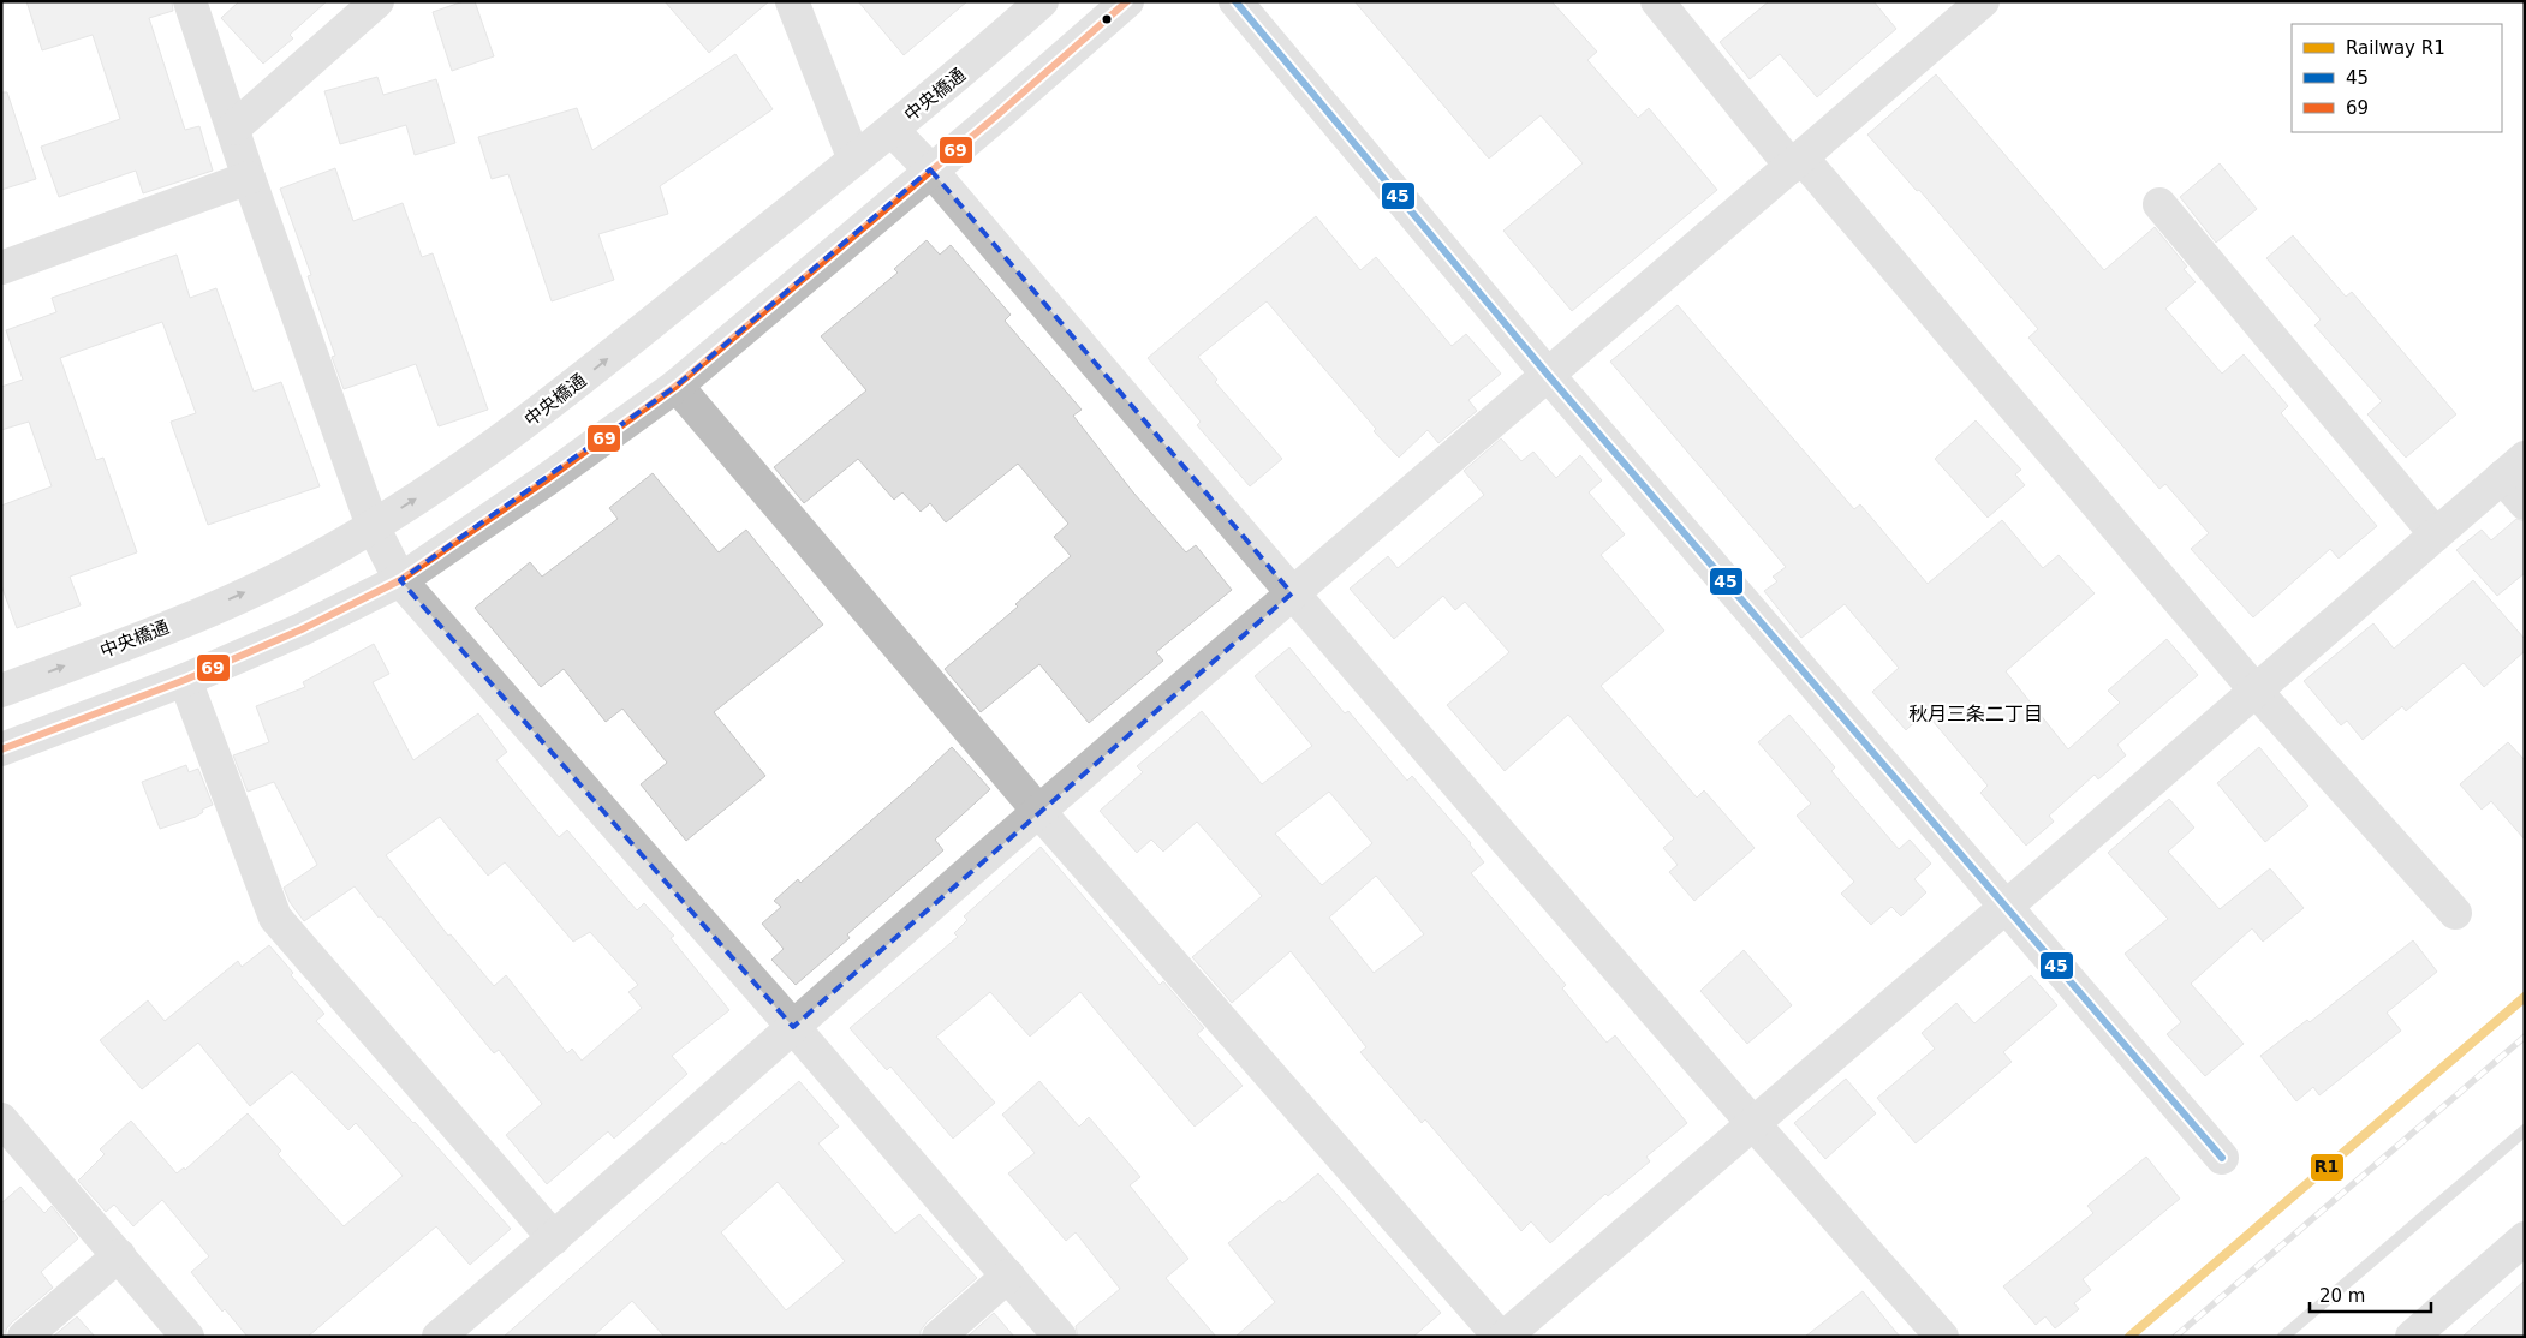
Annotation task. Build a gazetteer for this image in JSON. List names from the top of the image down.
{
  "streets": {
    "street": ["中央橋通"]
  },
  "districts": ["秋月三条二丁目"],
  "lines": ["transit line 45", "transit line 69", "rail line R1"],
  "legend": ["Railway R1", "45", "69"],
  "scale_bar": "20 m"
}
